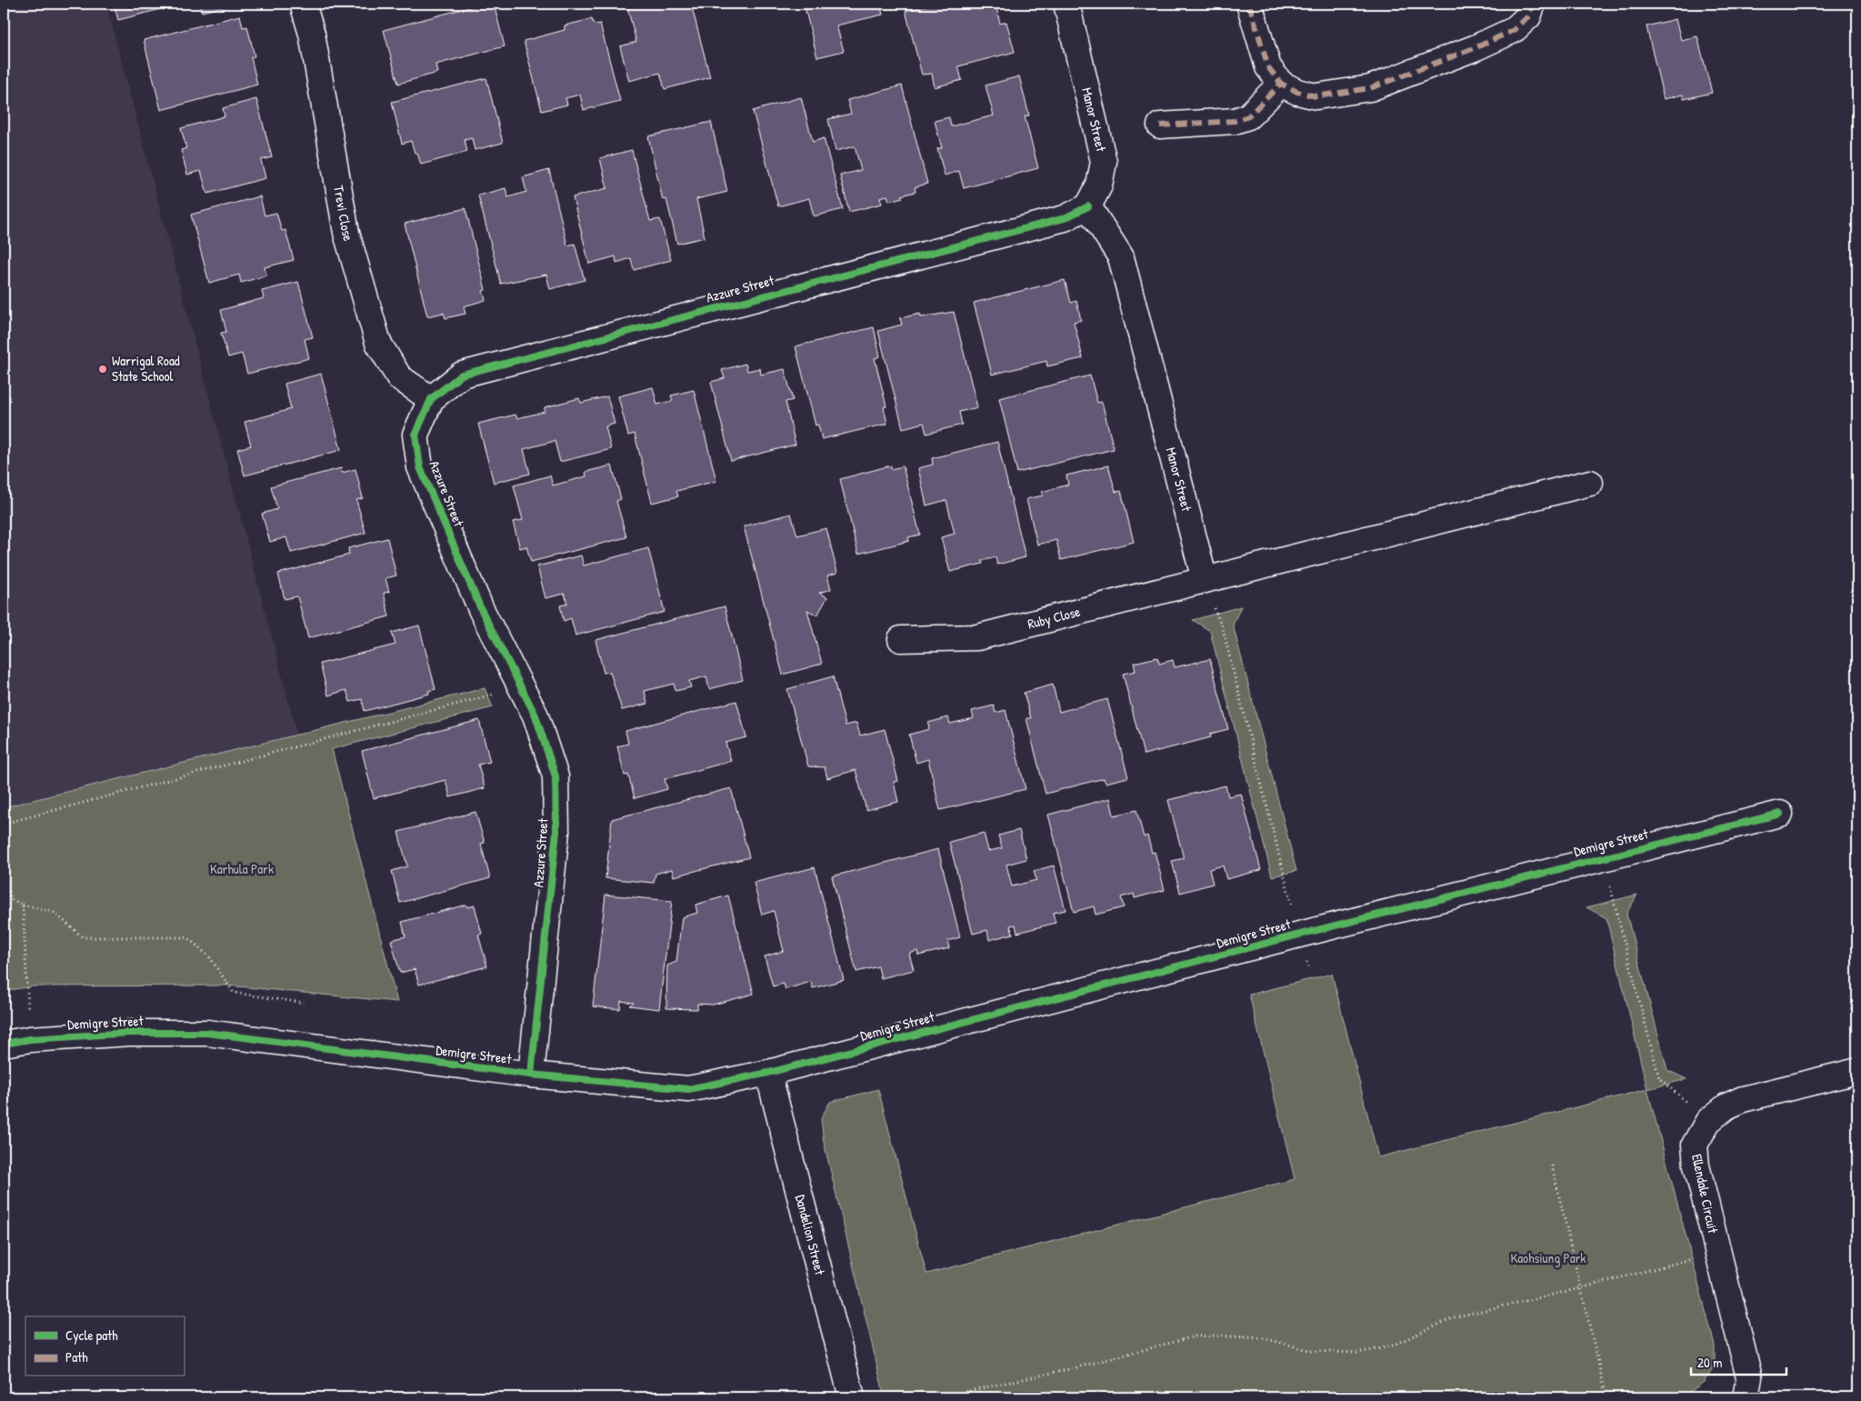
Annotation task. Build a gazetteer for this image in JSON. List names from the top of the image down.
{
  "streets": {
    "street": [
      "Manor Street",
      "Trevi Close",
      "Azzure Street",
      "Ruby Close",
      "Demigre Street",
      "Ellendale Circuit",
      "Dandelion Street"
    ]
  },
  "crossings": [
    ["Manor Street", "Azzure Street"],
    ["Manor Street", "Ruby Close"],
    ["Trevi Close", "Azzure Street"],
    ["Azzure Street", "Demigre Street"],
    ["Demigre Street", "Dandelion Street"]
  ],
  "parks": ["Karhula Park", "Kaohsiung Park"],
  "places": ["Warrigal Road State School"],
  "legend": ["Cycle path", "Path"],
  "scale_bar": "20 m"
}
